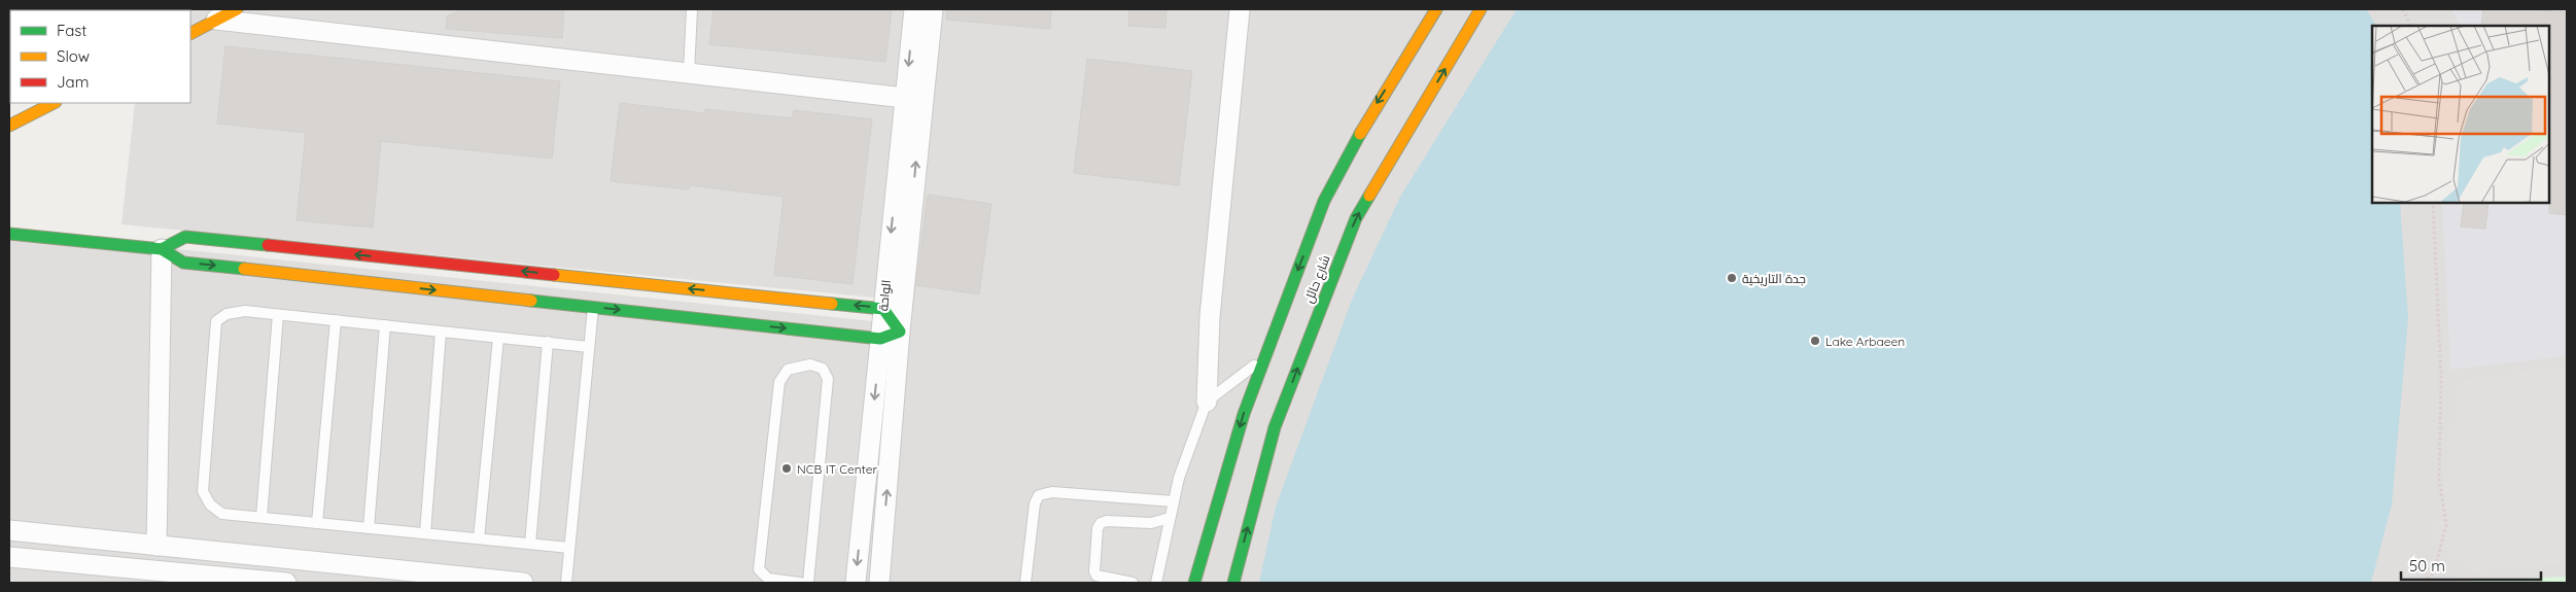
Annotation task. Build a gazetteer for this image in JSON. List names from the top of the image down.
{
  "streets": {
    "street": ["شارع حائل", "الواحة"]
  },
  "places": ["جدة التاريخية", "Lake Arbaeen", "NCB IT Center"],
  "legend": ["Fast", "Slow", "Jam"],
  "scale_bar": "50 m"
}
